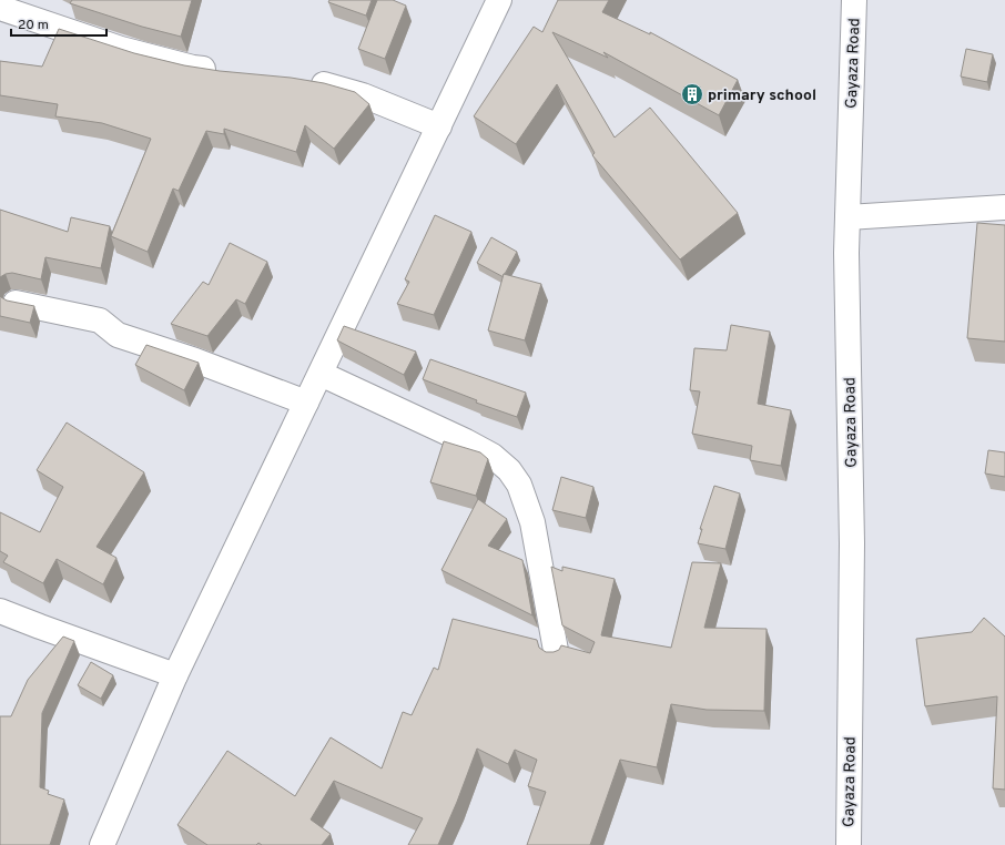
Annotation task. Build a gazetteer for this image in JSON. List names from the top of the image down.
{
  "streets": {
    "street": ["Gayaza Road"]
  },
  "places": {
    "building": ["primary school"]
  },
  "scale_bar": "20 m"
}
